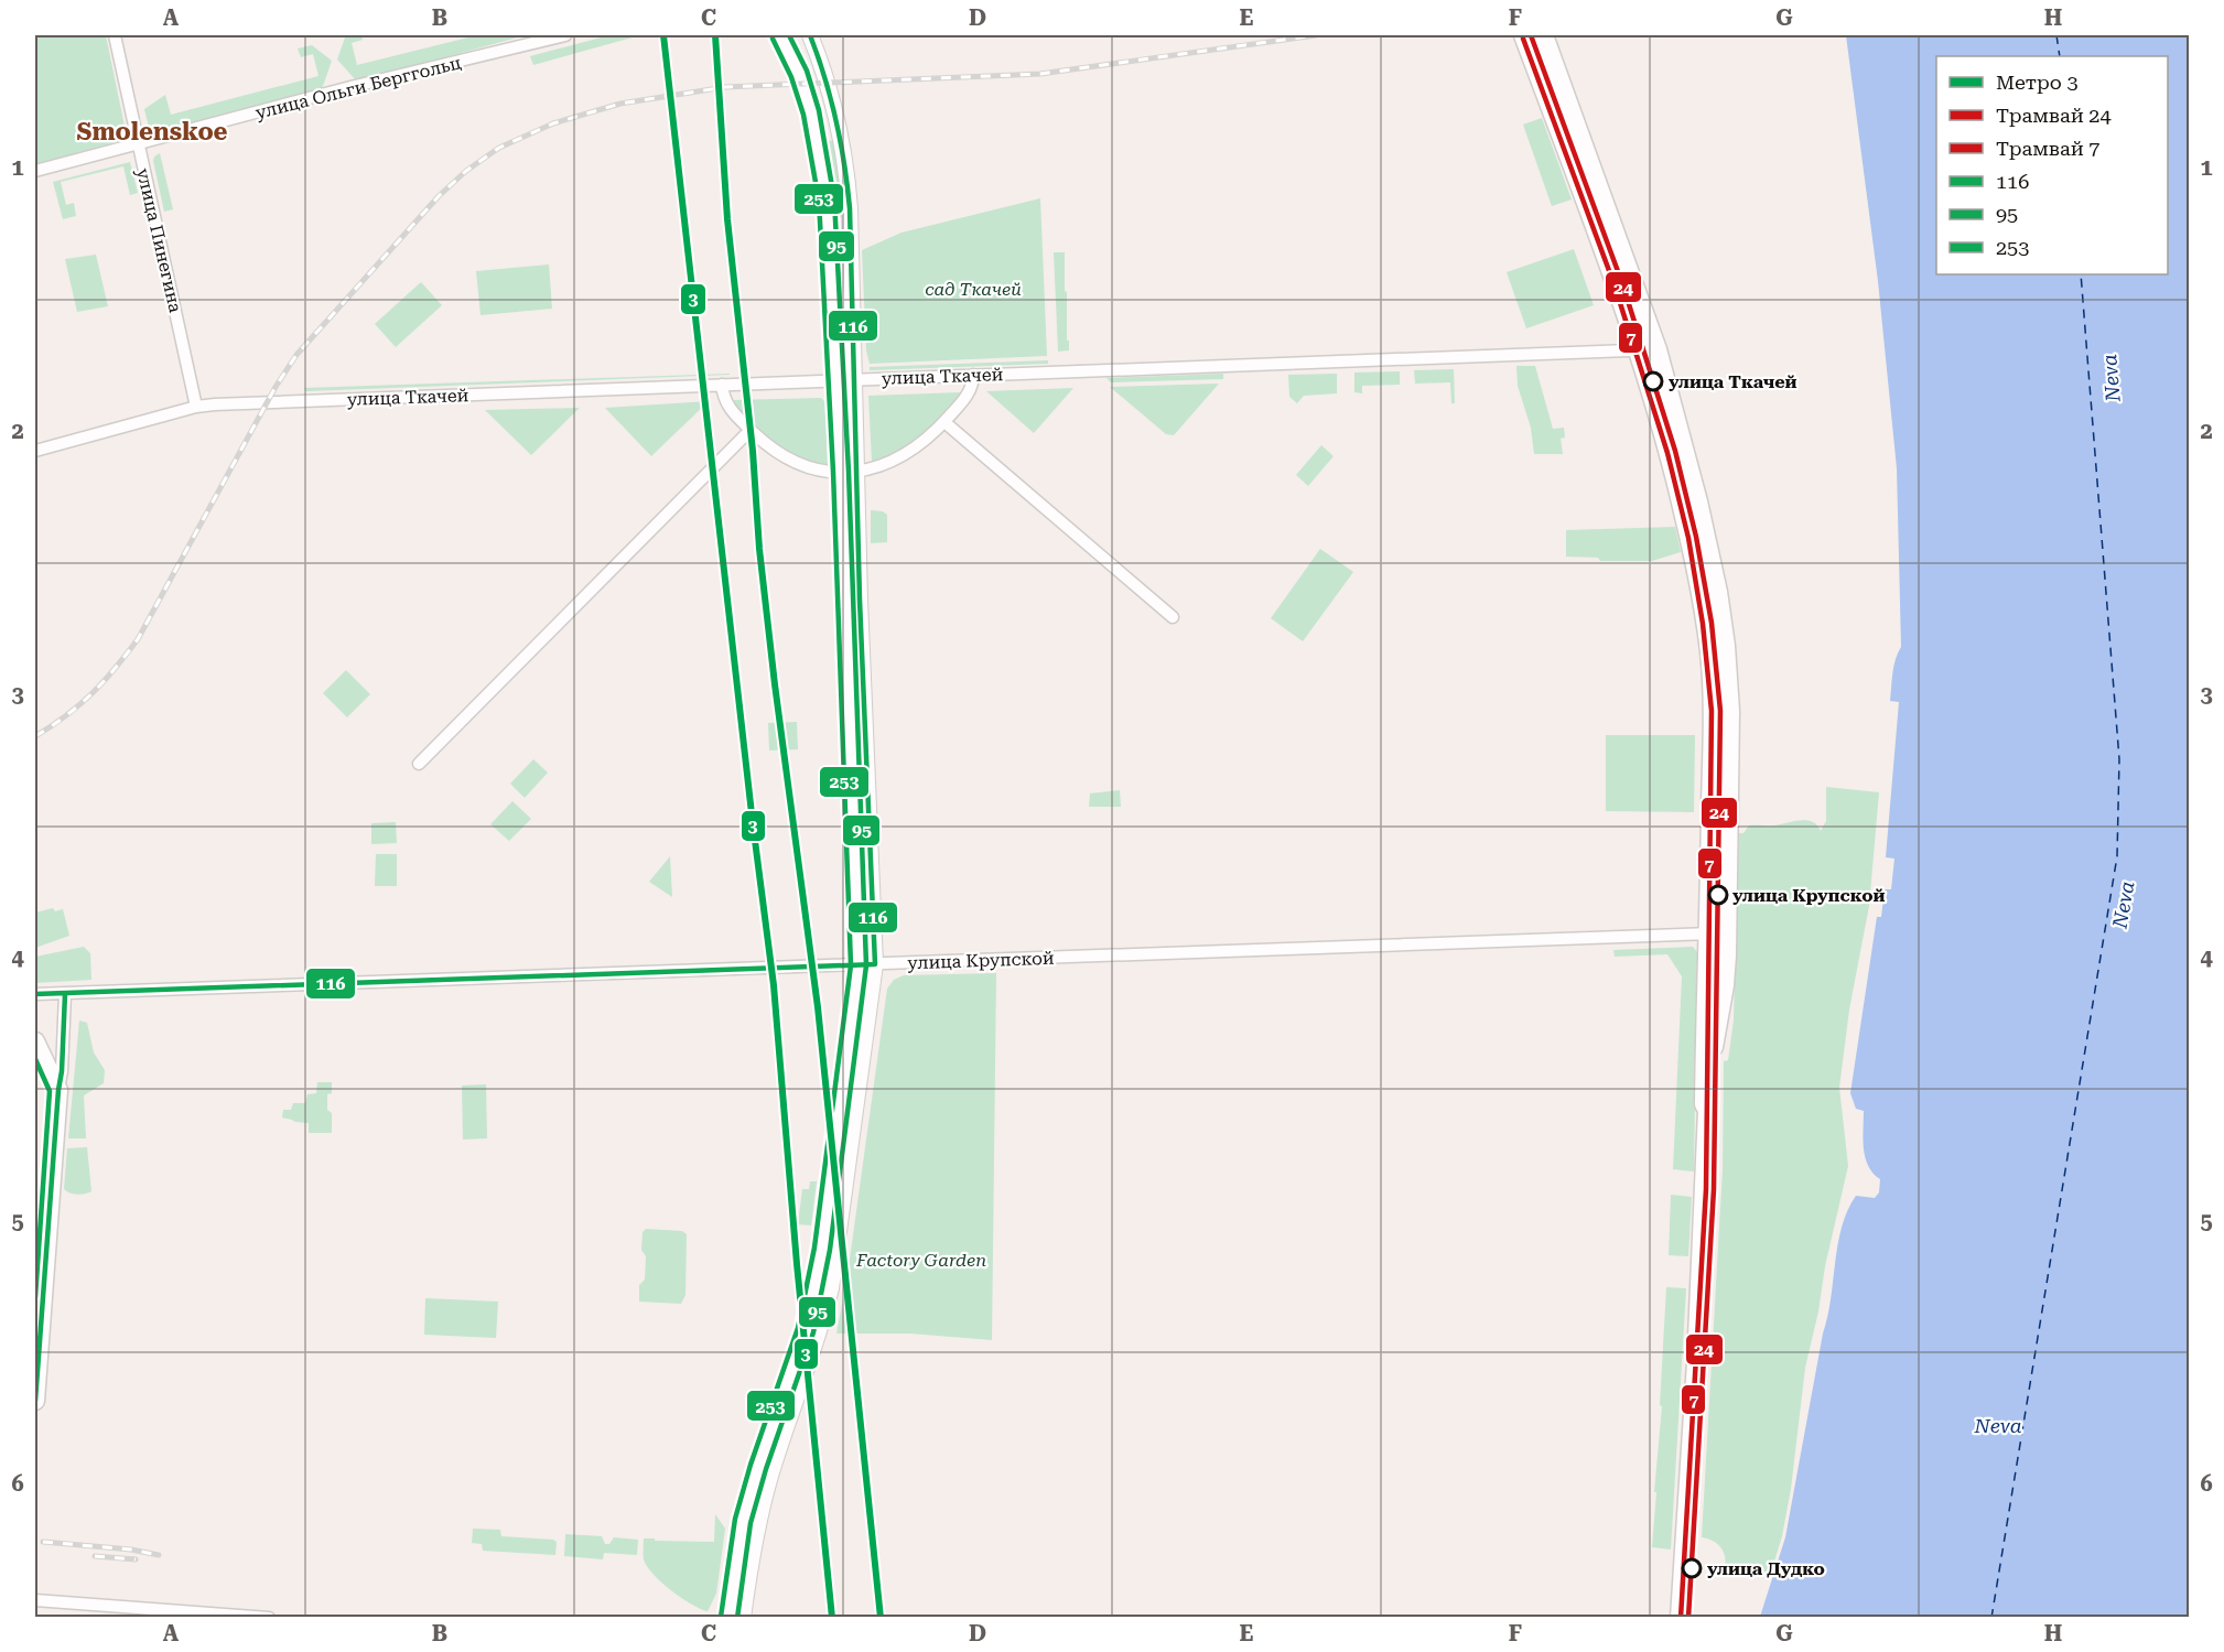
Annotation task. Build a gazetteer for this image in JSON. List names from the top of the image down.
{
  "streets": {
    "street": [
      "улица Ольги Берггольц",
      "улица Пинегина",
      "улица Ткачей",
      "улица Крупской"
    ]
  },
  "crossings": [
    ["улица Ольги Берггольц", "улица Пинегина"],
    ["улица Пинегина", "улица Ткачей"]
  ],
  "districts": ["Smolenskoe"],
  "water": ["Neva"],
  "parks": ["сад Ткачей", "Factory Garden"],
  "places": ["улица Ткачей", "улица Крупской", "улица Дудко"],
  "lines": [
    "metro line 3",
    "tram line 24",
    "transit line 116",
    "transit line 95",
    "tram line 7",
    "transit line 253"
  ],
  "legend": [
    "Метро 3",
    "Трамвай 24",
    "Трамвай 7",
    "116",
    "95",
    "253"
  ],
  "grid": {
    "columns": [
      "A",
      "B",
      "C",
      "D",
      "E",
      "F",
      "G",
      "H"
    ],
    "rows": [
      "1",
      "2",
      "3",
      "4",
      "5",
      "6"
    ]
  }
}
